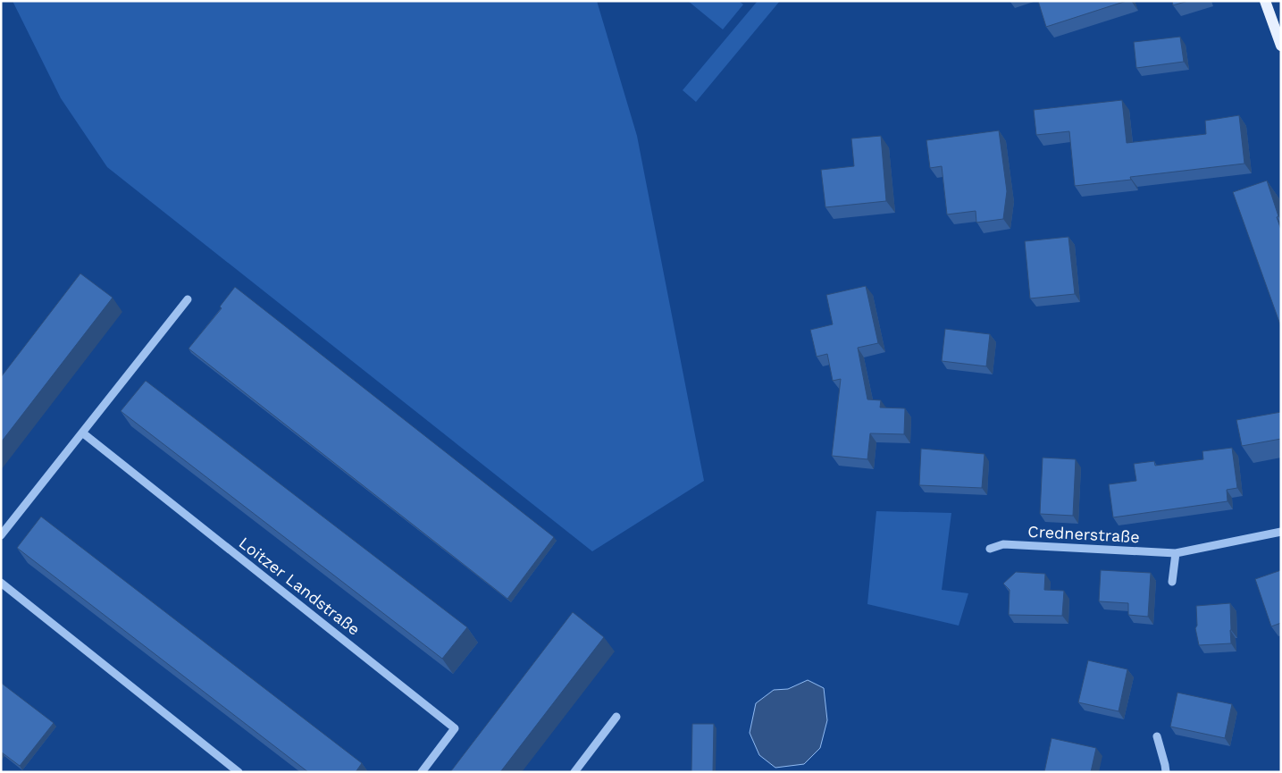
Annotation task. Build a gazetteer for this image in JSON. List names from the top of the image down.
{
  "streets": {
    "street": ["Crednerstraße", "Loitzer Landstraße"]
  }
}
